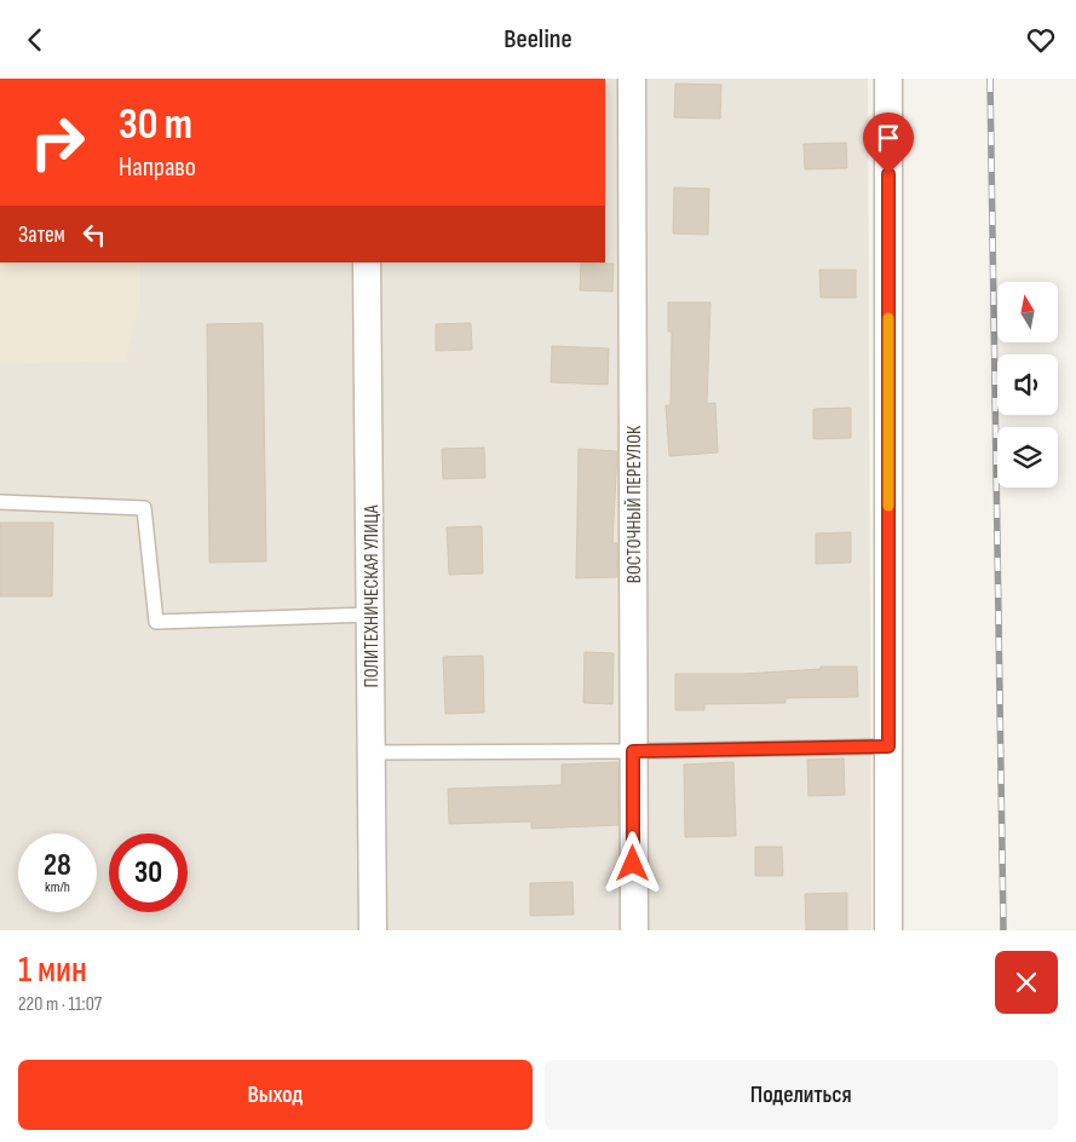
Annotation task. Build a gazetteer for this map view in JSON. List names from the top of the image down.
{
  "streets": {
    "street": ["ВОСТОЧНЫЙ ПЕРЕУЛОК", "ПОЛИТЕХНИЧЕСКАЯ УЛИЦА"]
  },
  "north": "top",
  "page": {
    "header": "Beeline",
    "turn": ["30 m", "Направо"],
    "then": "Затем",
    "speed": "28 km/h",
    "limit": "30",
    "heading": ["1 мин", "220 m · 11:07"],
    "buttons": ["Выход", "Поделиться"]
  }
}
